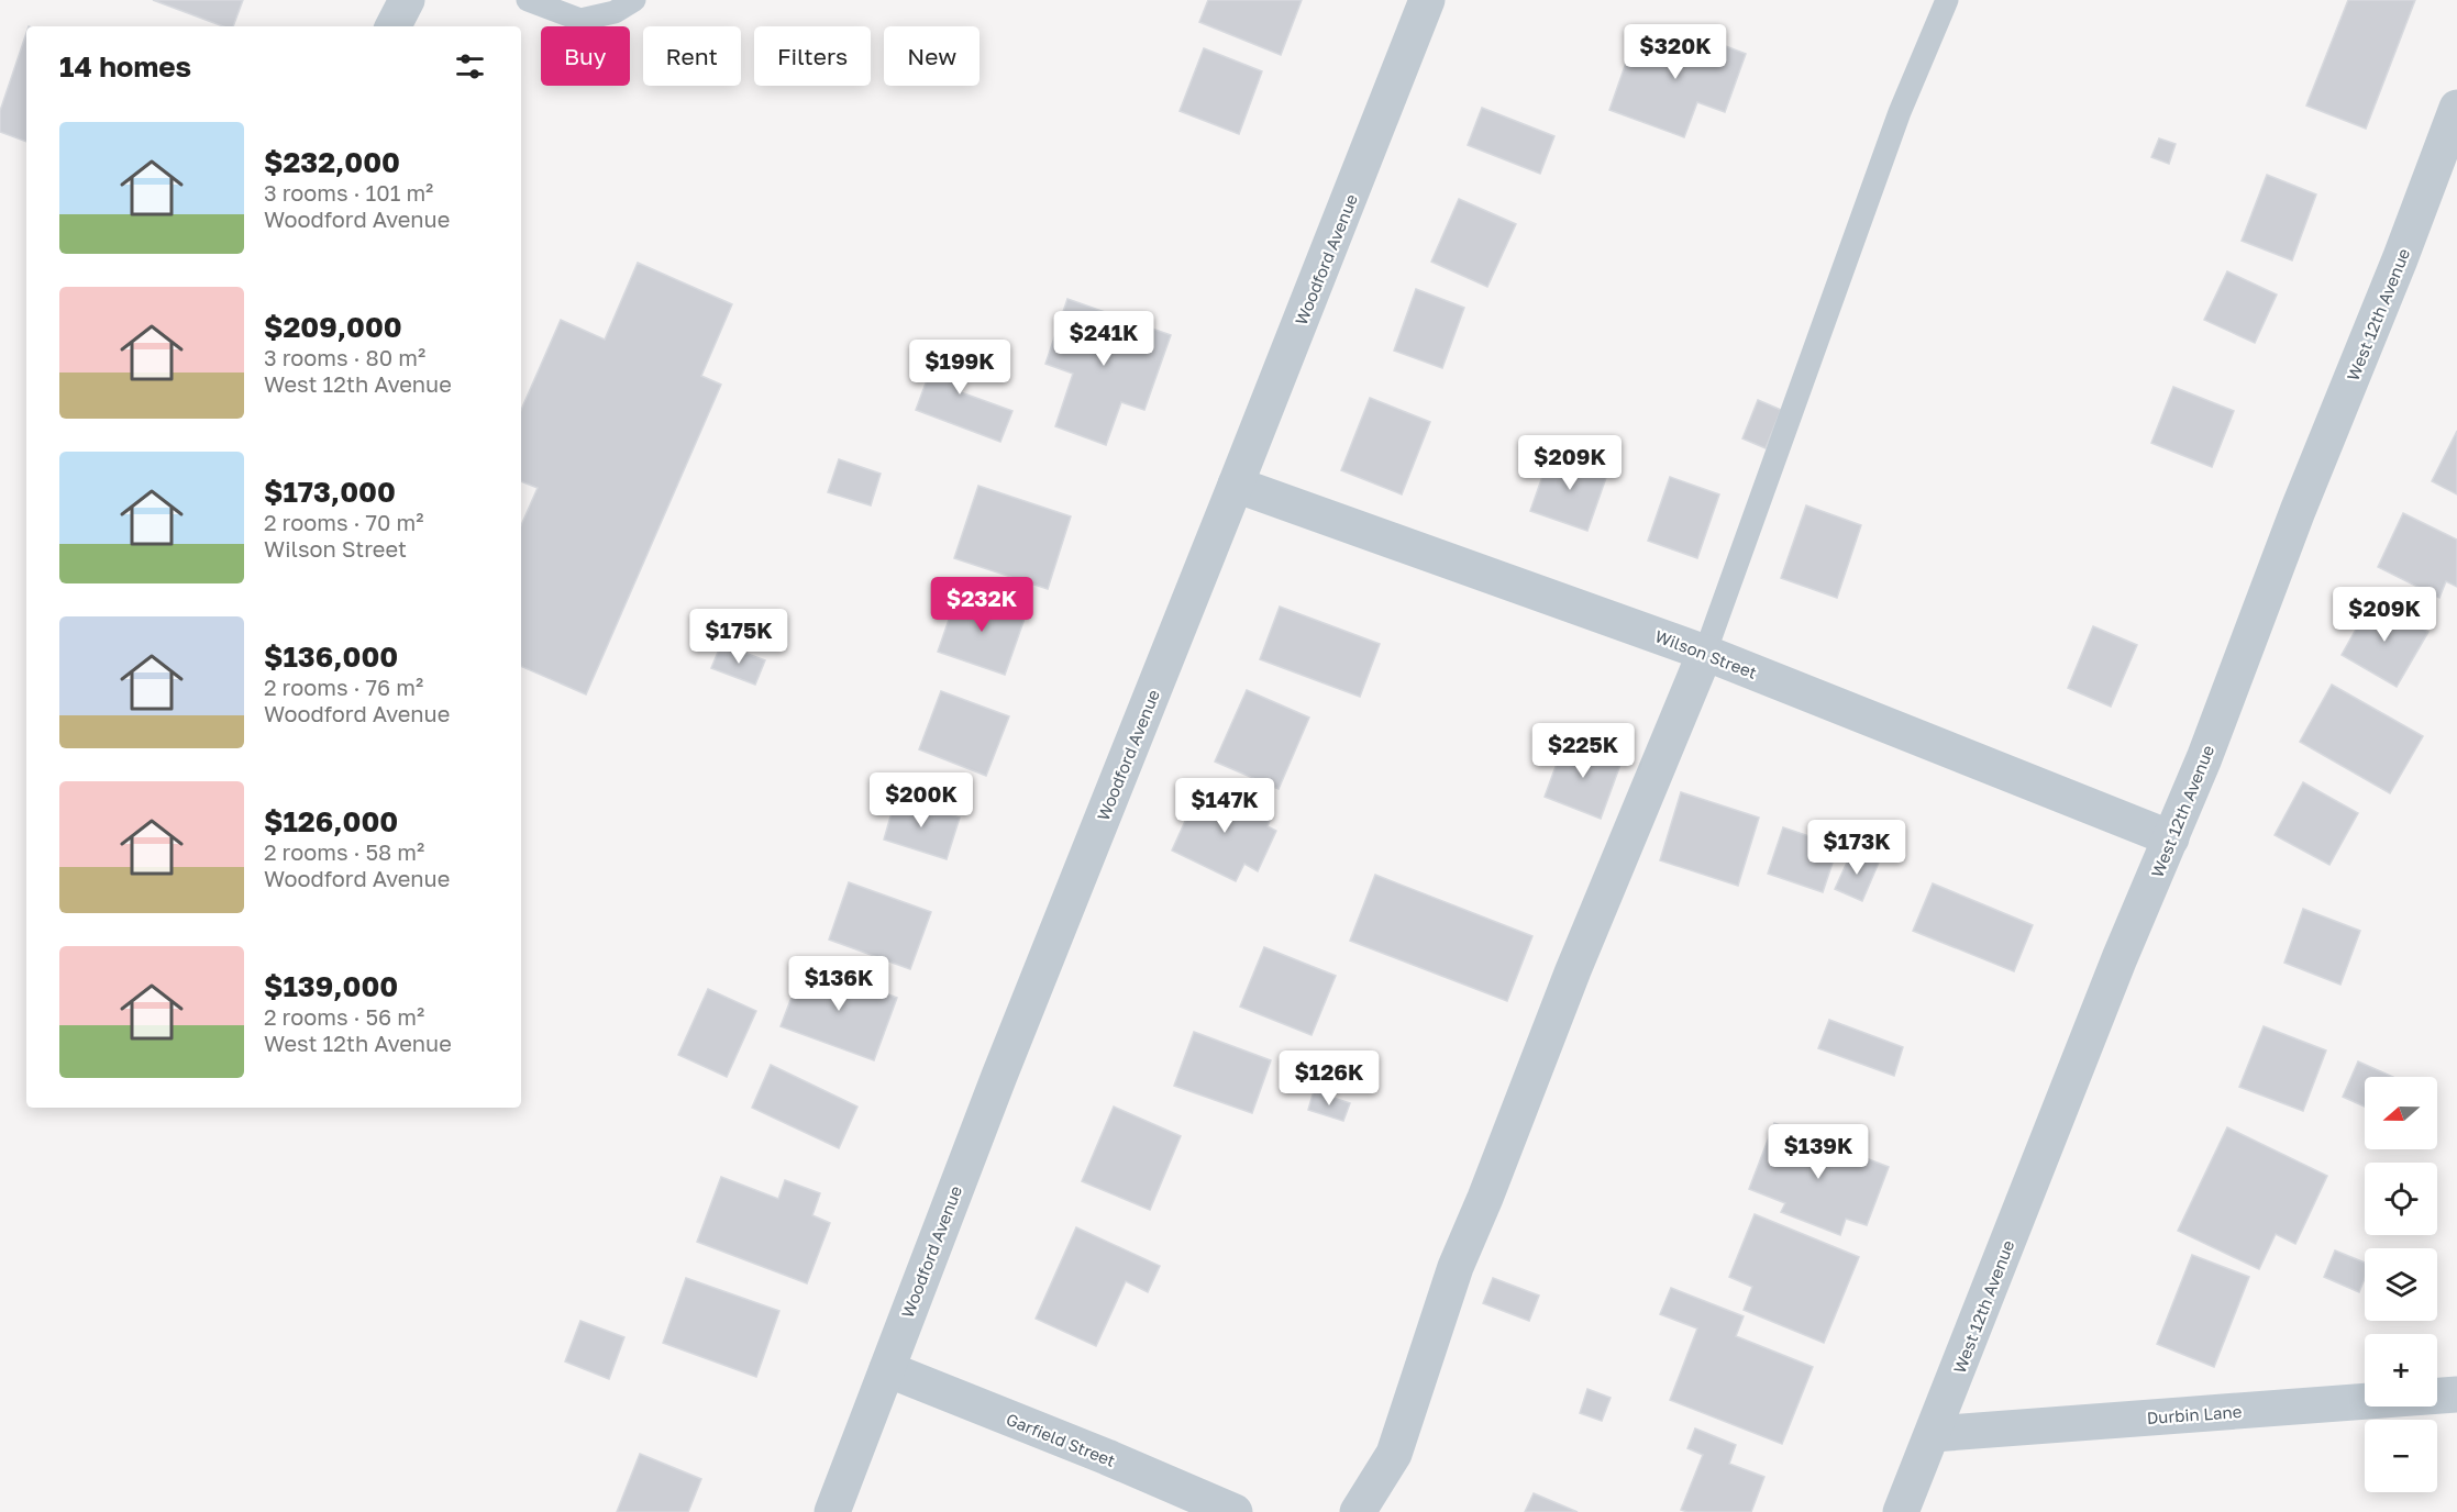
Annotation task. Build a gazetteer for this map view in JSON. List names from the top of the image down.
{
  "streets": {
    "street": [
      "Woodford Avenue",
      "West 12th Avenue",
      "Wilson Street",
      "Durbin Lane",
      "Garfield Street"
    ]
  },
  "crossings": [
    ["Woodford Avenue", "Wilson Street"],
    ["Woodford Avenue", "Garfield Street"],
    ["West 12th Avenue", "Wilson Street"],
    ["West 12th Avenue", "Durbin Lane"]
  ],
  "north": "left",
  "page": {
    "price": [
      "$320K",
      "$241K",
      "$199K",
      "$209K",
      "$232K",
      "$209K",
      "$175K",
      "$225K",
      "$200K",
      "$147K",
      "$173K",
      "$136K",
      "$126K",
      "$139K"
    ],
    "chip": [
      "Buy",
      "Rent",
      "Filters",
      "New"
    ],
    "heading": "14 homes",
    "list": [
      {
        "name": "$232,000",
        "note": "3 rooms · 101 m² · Woodford Avenue"
      },
      {
        "name": "$209,000",
        "note": "3 rooms · 80 m² · West 12th Avenue"
      },
      {
        "name": "$173,000",
        "note": "2 rooms · 70 m² · Wilson Street"
      },
      {
        "name": "$136,000",
        "note": "2 rooms · 76 m² · Woodford Avenue"
      },
      {
        "name": "$126,000",
        "note": "2 rooms · 58 m² · Woodford Avenue"
      },
      {
        "name": "$139,000",
        "note": "2 rooms · 56 m² · West 12th Avenue"
      }
    ],
    "map_buttons": ["+", "−"]
  }
}
